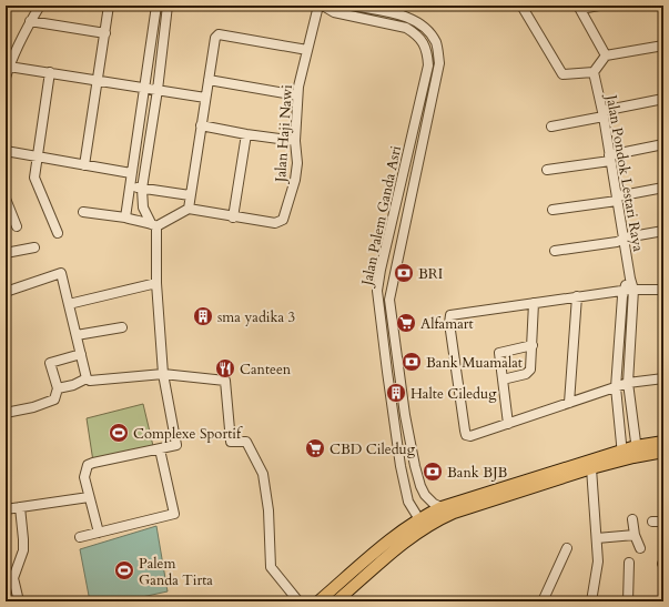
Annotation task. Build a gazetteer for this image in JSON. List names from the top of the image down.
{
  "streets": {
    "street": ["Jalan Haji Nawi", "Jalan Pondok Lestari Raya", "Jalan Palem Ganda Asri"]
  },
  "places": {
    "bank": ["BRI", "Bank Muamalat", "Bank BJB"],
    "building": ["sma yadika 3", "Halte Ciledug"],
    "supermarket": ["Alfamart", "CBD Ciledug"],
    "restaurant": ["Canteen"],
    "sports": ["Complexe Sportif", "Palem Ganda Tirta"]
  }
}
